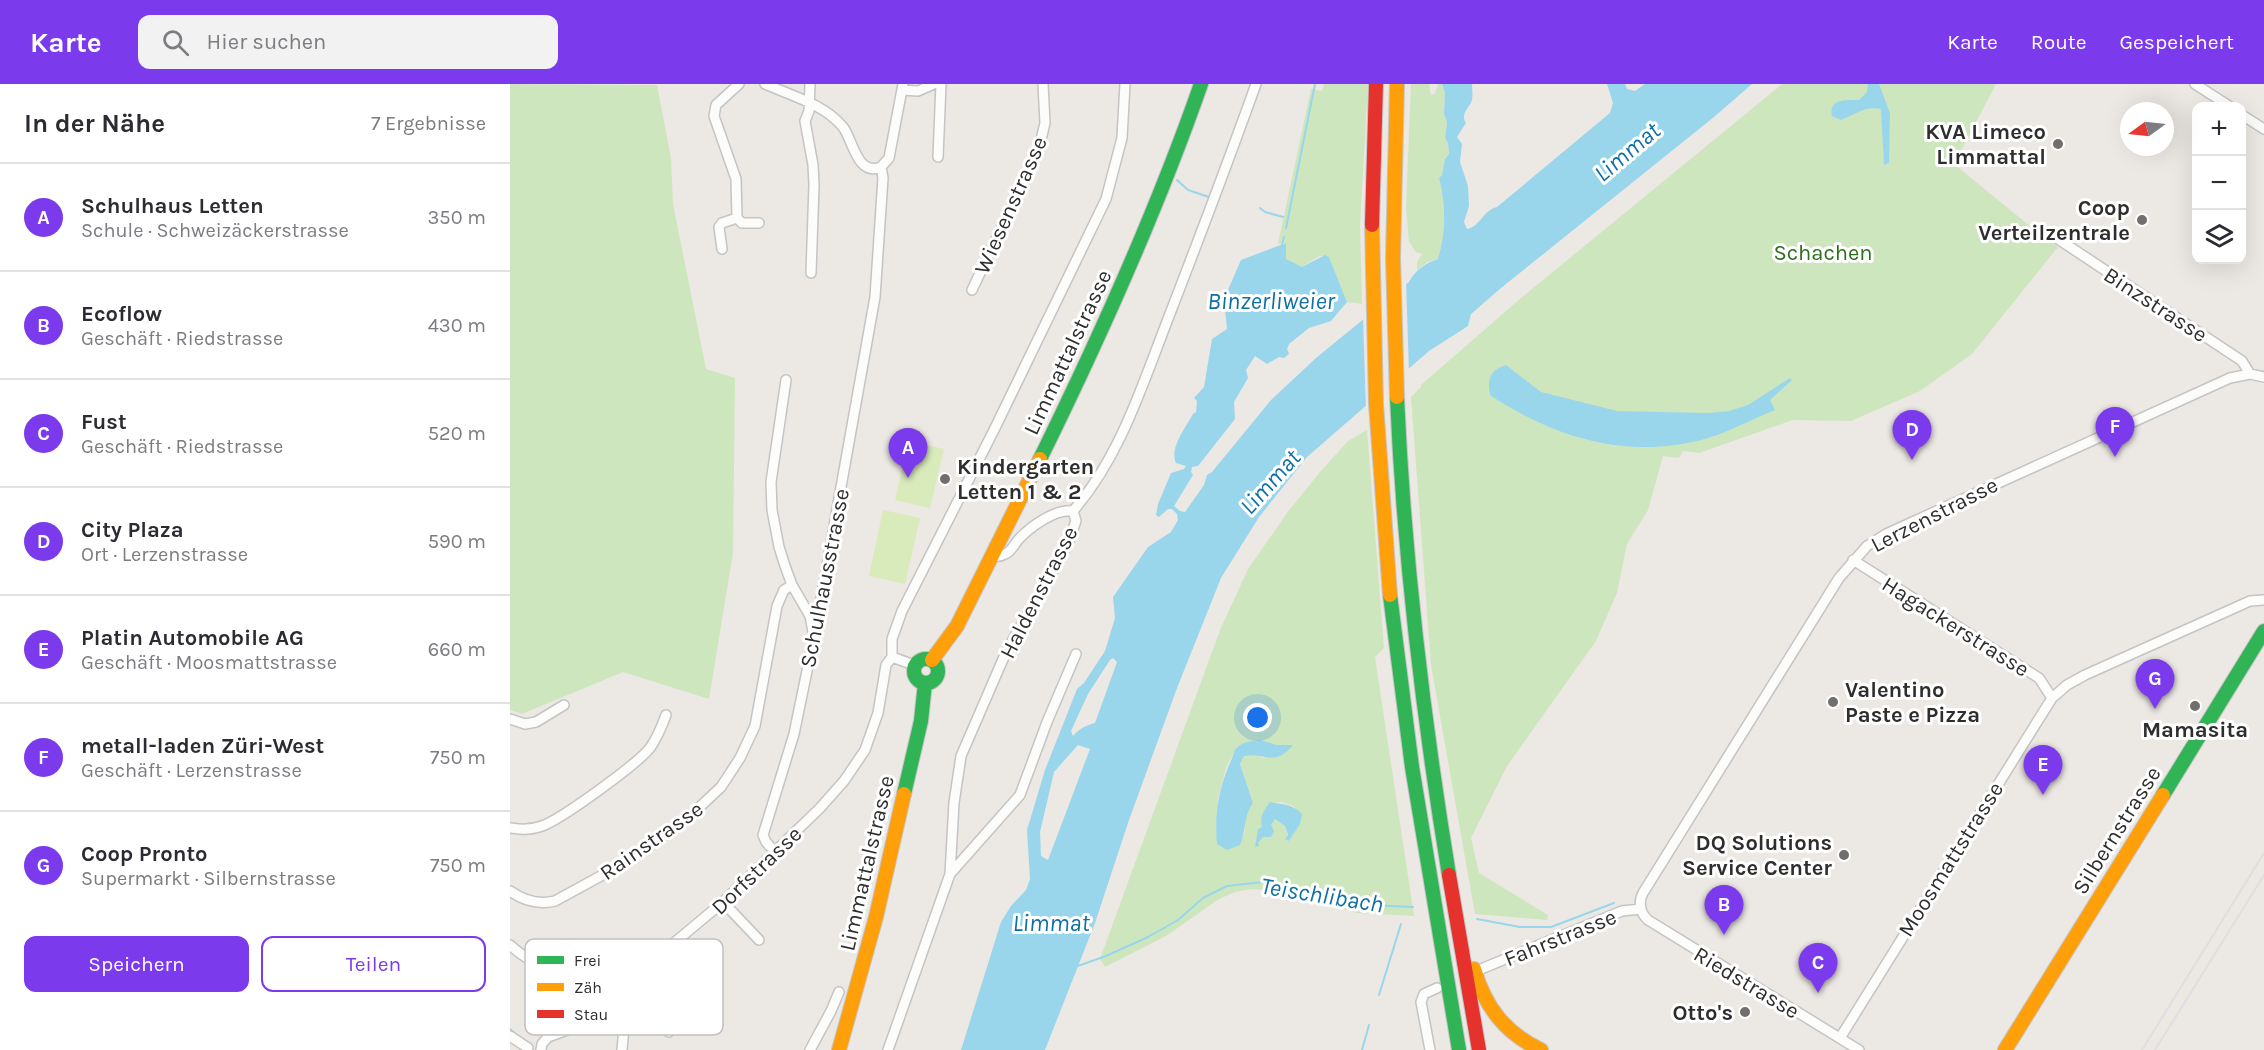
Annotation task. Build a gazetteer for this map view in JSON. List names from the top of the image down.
{
  "streets": {
    "main road": ["Limmattalstrasse", "Silbernstrasse"],
    "street": [
      "Wiesenstrasse",
      "Binzstrasse",
      "Lerzenstrasse",
      "Schulhausstrasse",
      "Haldenstrasse",
      "Hagackerstrasse",
      "Rainstrasse",
      "Moosmattstrasse",
      "Dorfstrasse",
      "Fahrstrasse",
      "Riedstrasse"
    ]
  },
  "crossings": [
    ["Binzstrasse", "Lerzenstrasse"],
    ["Lerzenstrasse", "Hagackerstrasse"],
    ["Lerzenstrasse", "Fahrstrasse"],
    ["Lerzenstrasse", "Riedstrasse"],
    ["Schulhausstrasse", "Dorfstrasse"],
    ["Hagackerstrasse", "Moosmattstrasse"],
    ["Moosmattstrasse", "Riedstrasse"],
    ["Fahrstrasse", "Riedstrasse"]
  ],
  "water": ["Limmat", "Binzerliweier", "Teischlibach"],
  "parks": ["Schachen"],
  "places": [
    "KVA Limeco Limmattal",
    "Coop Verteilzentrale",
    "Kindergarten Letten 1 & 2",
    "Valentino Paste e Pizza",
    "Mamasita",
    "DQ Solutions Service Center",
    "Otto's"
  ],
  "legend": ["Frei", "Zäh", "Stau"],
  "north": "left",
  "page": {
    "header": "Karte",
    "search": "Hier suchen",
    "nav": ["Karte", "Route", "Gespeichert"],
    "heading": ["In der Nähe", "7 Ergebnisse"],
    "map_buttons": ["+", "−"],
    "list": [
      {
        "mark": "A",
        "name": "Schulhaus Letten",
        "note": "Schule · Schweizäckerstrasse",
        "value": "350 m"
      },
      {
        "mark": "B",
        "name": "Ecoflow",
        "note": "Geschäft · Riedstrasse",
        "value": "430 m"
      },
      {
        "mark": "C",
        "name": "Fust",
        "note": "Geschäft · Riedstrasse",
        "value": "520 m"
      },
      {
        "mark": "D",
        "name": "City Plaza",
        "note": "Ort · Lerzenstrasse",
        "value": "590 m"
      },
      {
        "mark": "E",
        "name": "Platin Automobile AG",
        "note": "Geschäft · Moosmattstrasse",
        "value": "660 m"
      },
      {
        "mark": "F",
        "name": "metall-laden Züri-West",
        "note": "Geschäft · Lerzenstrasse",
        "value": "750 m"
      },
      {
        "mark": "G",
        "name": "Coop Pronto",
        "note": "Supermarkt · Silbernstrasse",
        "value": "750 m"
      }
    ],
    "pins": [
      "F",
      "D",
      "A",
      "G",
      "E",
      "B",
      "C"
    ],
    "buttons": ["Speichern", "Teilen"]
  }
}
